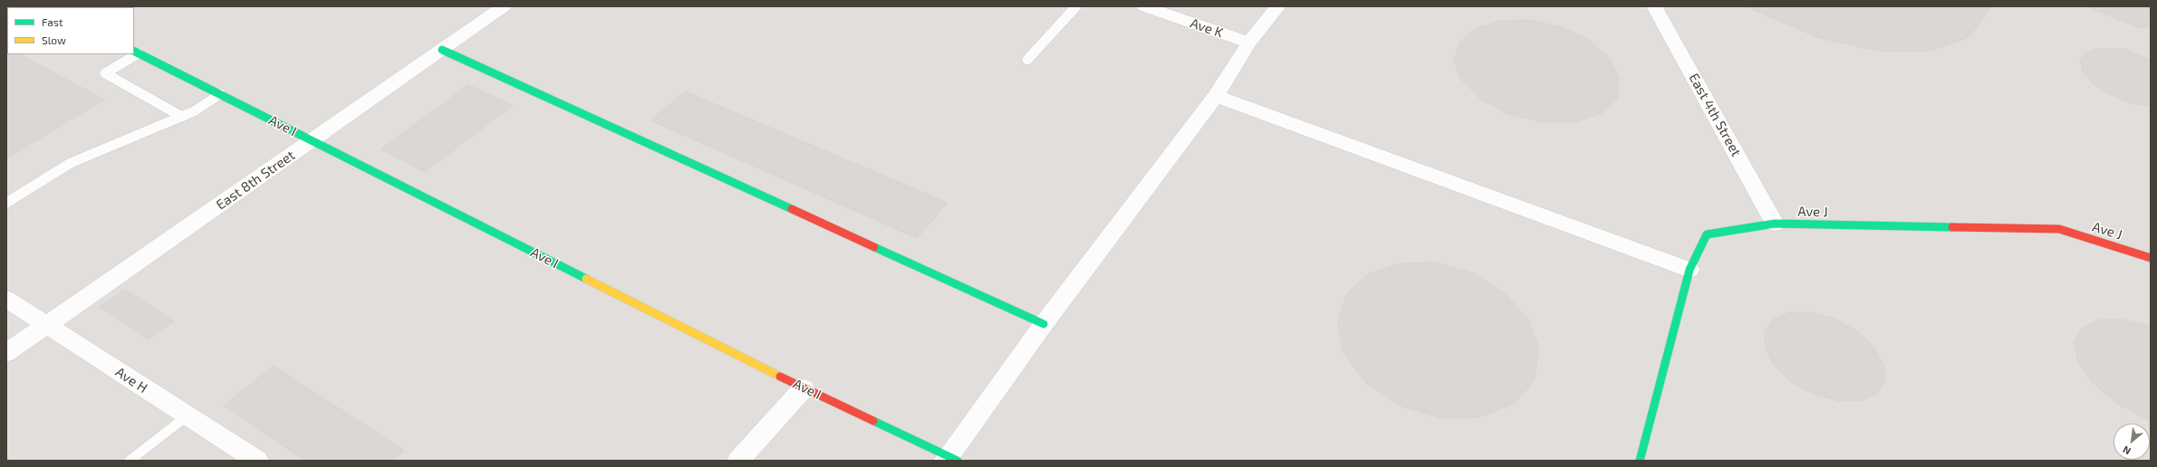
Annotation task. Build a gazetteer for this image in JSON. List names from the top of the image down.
{
  "streets": {
    "street": [
      "Ave K",
      "East 4th Street",
      "Ave I",
      "East 8th Street",
      "Ave J",
      "Ave H"
    ]
  },
  "crossings": [
    ["East 4th Street", "Ave J"],
    ["Ave I", "East 8th Street"],
    ["East 8th Street", "Ave H"]
  ],
  "legend": ["Fast", "Slow"],
  "north": "bottom left"
}
